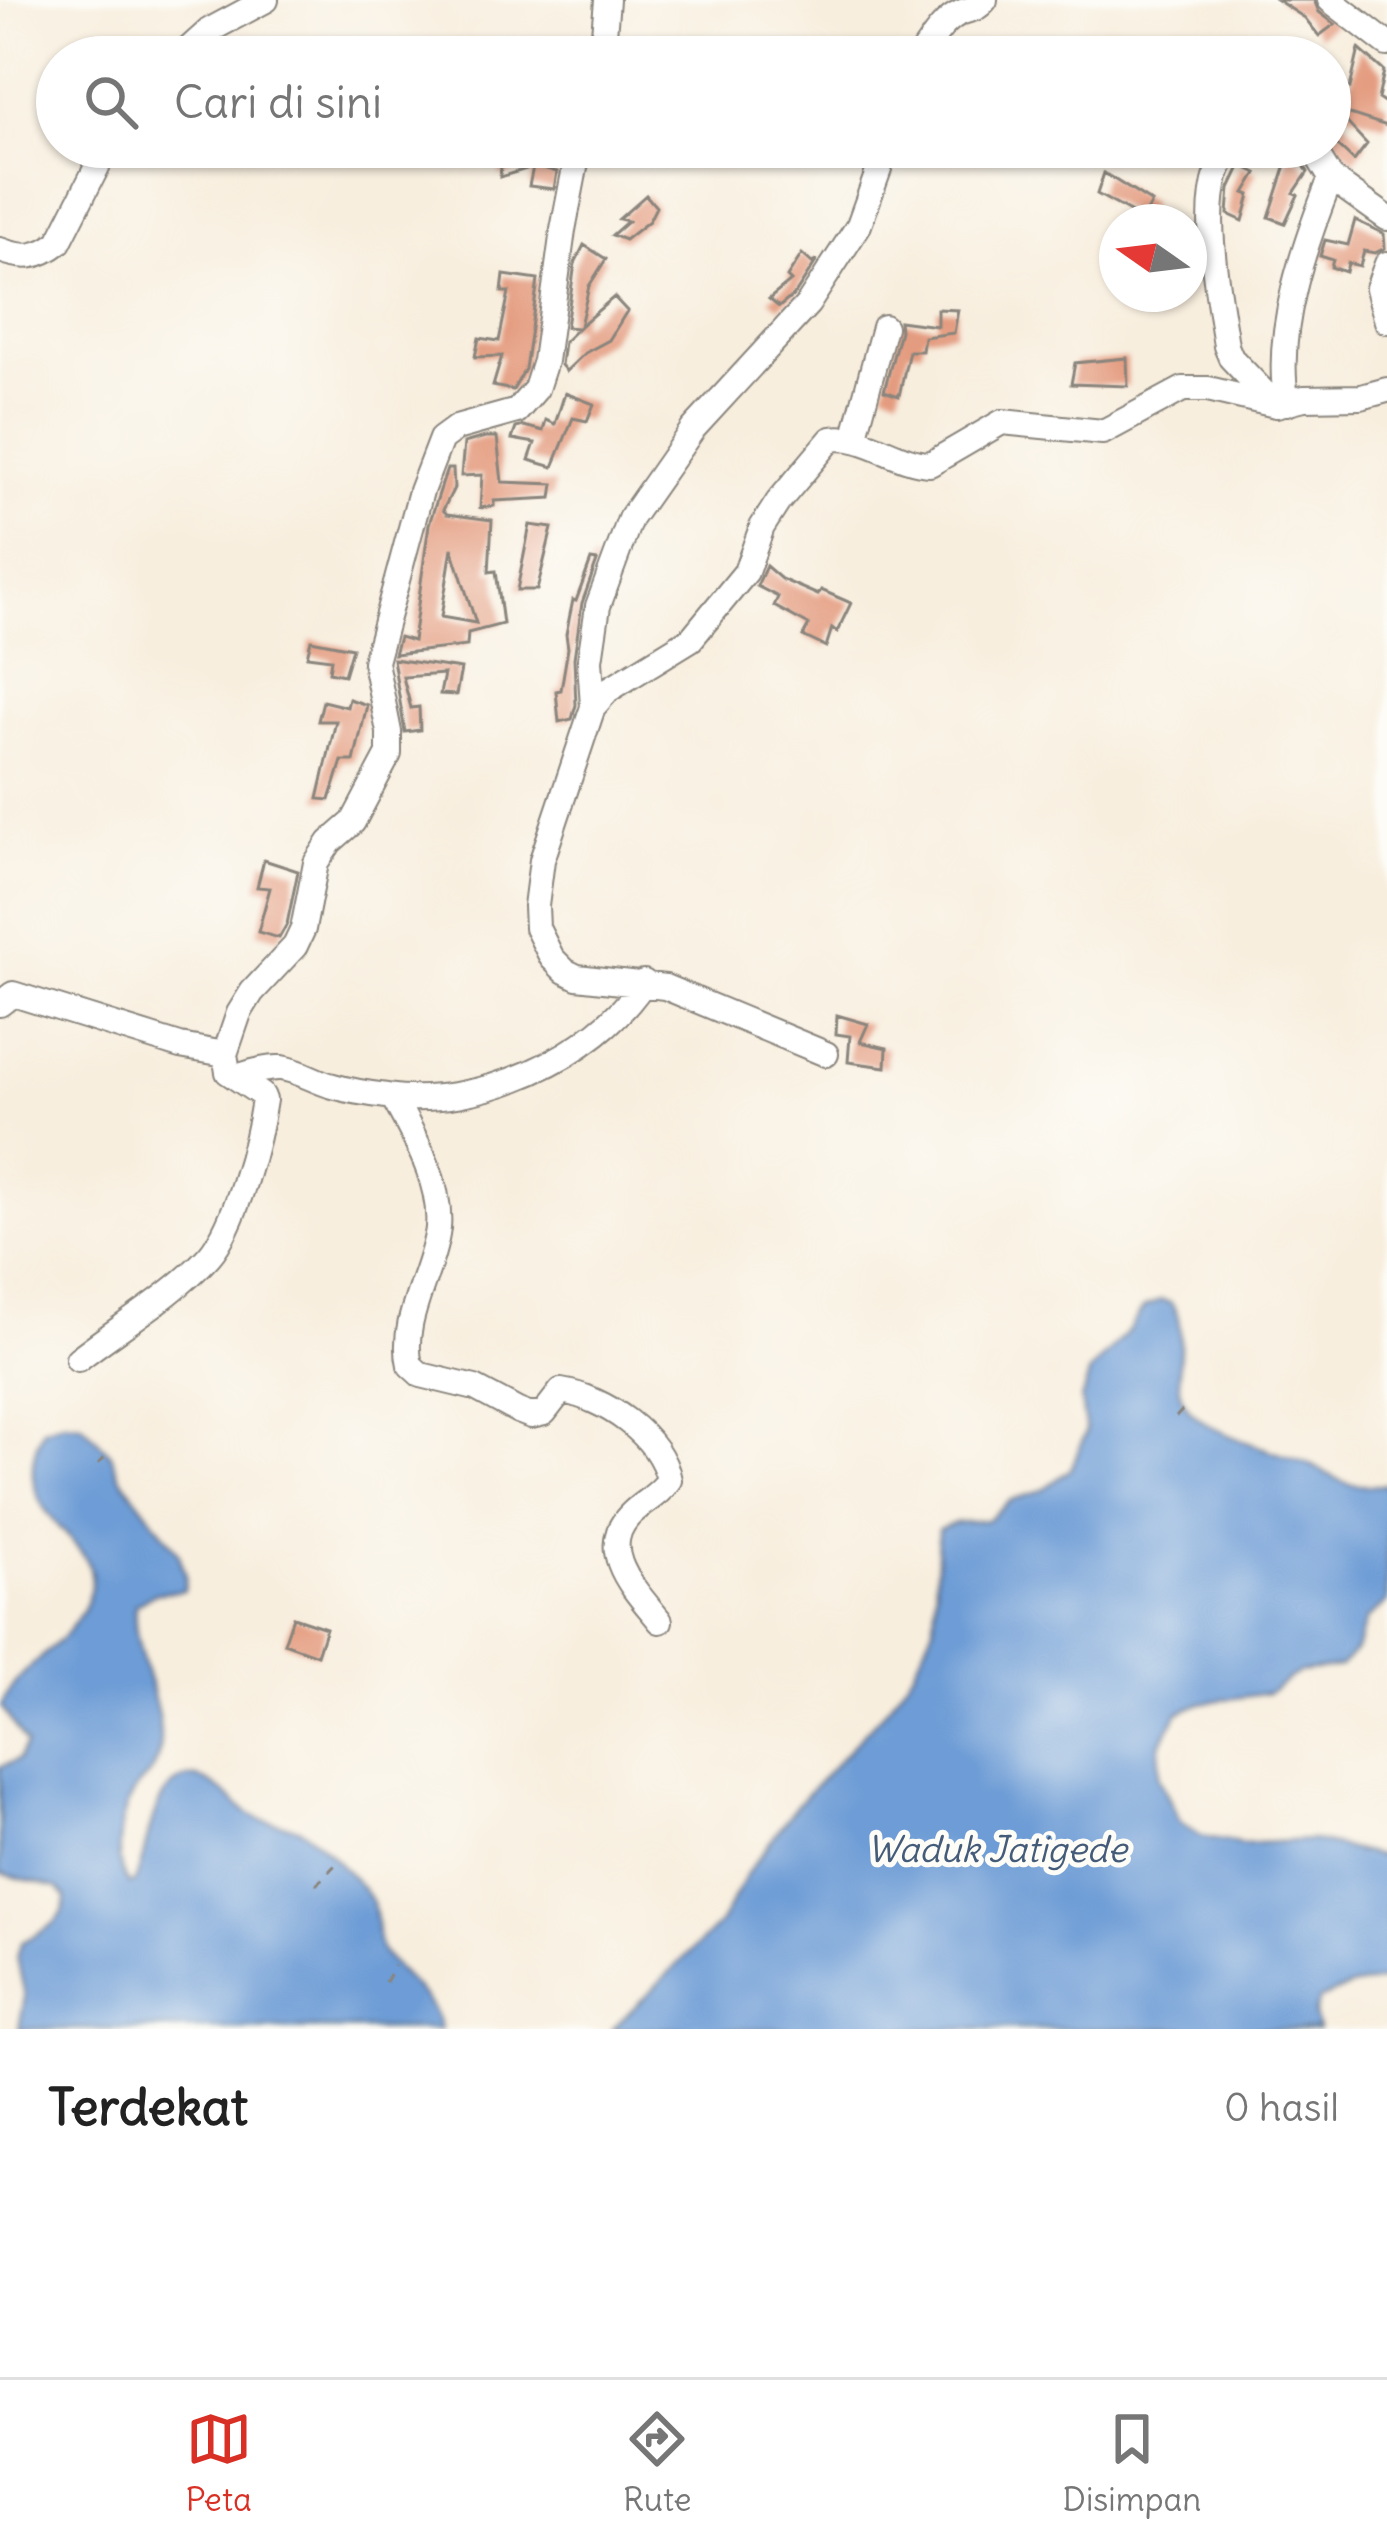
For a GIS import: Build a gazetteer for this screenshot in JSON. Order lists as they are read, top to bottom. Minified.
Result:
{"water":["Waduk Jatigede"],"north":"left","page":{"search":"Cari di sini","heading":["Terdekat","0 hasil"],"nav":["Peta","Rute","Disimpan"]}}
